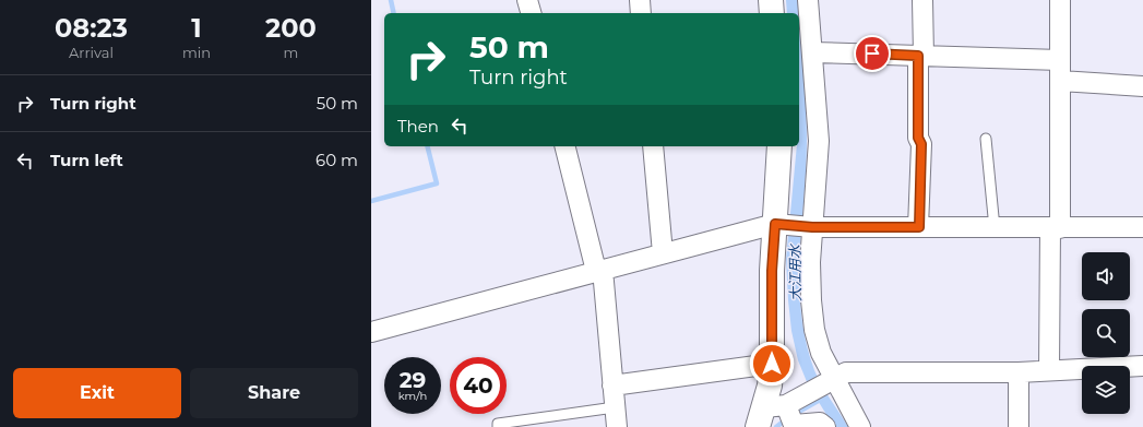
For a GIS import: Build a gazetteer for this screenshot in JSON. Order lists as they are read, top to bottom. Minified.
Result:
{"water":["大江用水"],"page":{"eta":["08:23","Arrival","1","min","200","m"],"turn":["50 m","Turn right"],"list":[{"name":"Turn right","value":"50 m"},{"name":"Turn left","value":"60 m"}],"then":"Then","speed":"29 km/h","limit":"40","buttons":["Exit","Share"]}}
